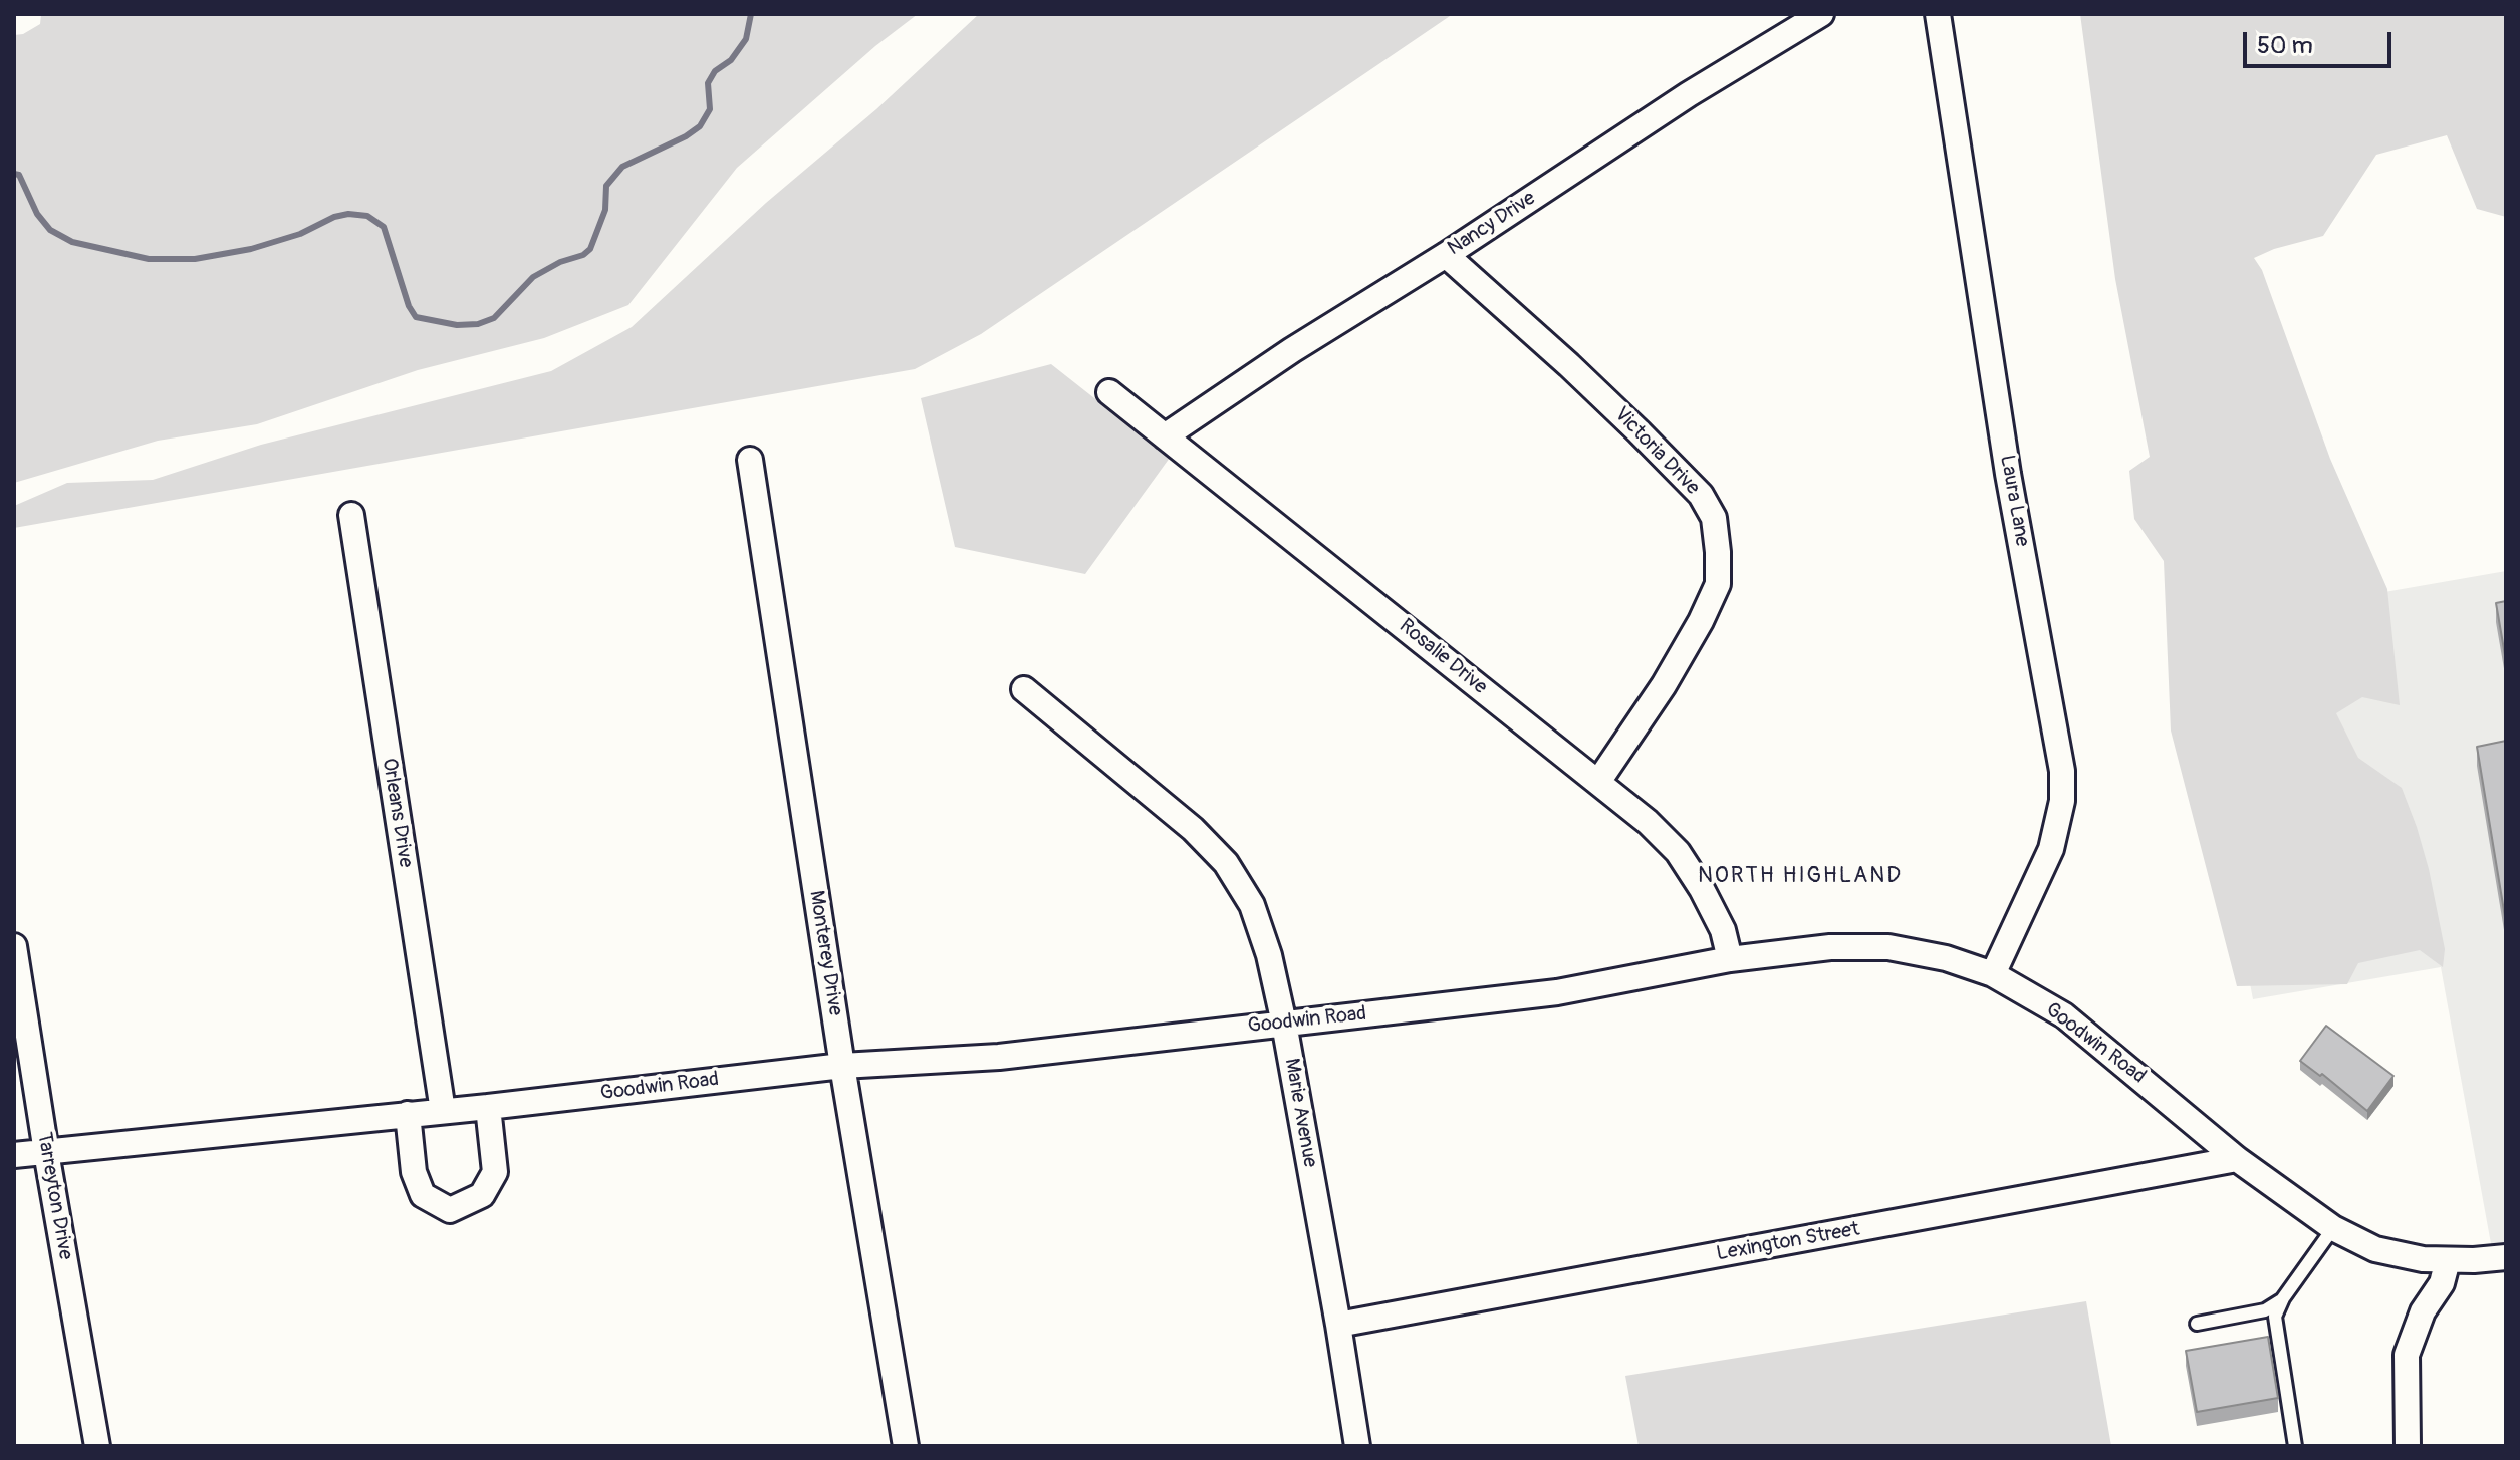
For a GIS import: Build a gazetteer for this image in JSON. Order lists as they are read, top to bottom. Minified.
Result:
{"streets":{"street":["Nancy Drive","Victoria Drive","Laura Lane","Rosalie Drive","Orleans Drive","Monterey Drive","Goodwin Road","Marie Avenue","Tarreyton Drive","Lexington Street"]},"crossings":[["Nancy Drive","Victoria Drive"],["Nancy Drive","Rosalie Drive"],["Victoria Drive","Rosalie Drive"],["Laura Lane","Goodwin Road"],["Rosalie Drive","Goodwin Road"],["Orleans Drive","Goodwin Road"],["Monterey Drive","Goodwin Road"],["Goodwin Road","Marie Avenue"],["Goodwin Road","Tarreyton Drive"],["Goodwin Road","Lexington Street"],["Marie Avenue","Lexington Street"]],"districts":["NORTH HIGHLAND"],"scale_bar":"50 m"}
